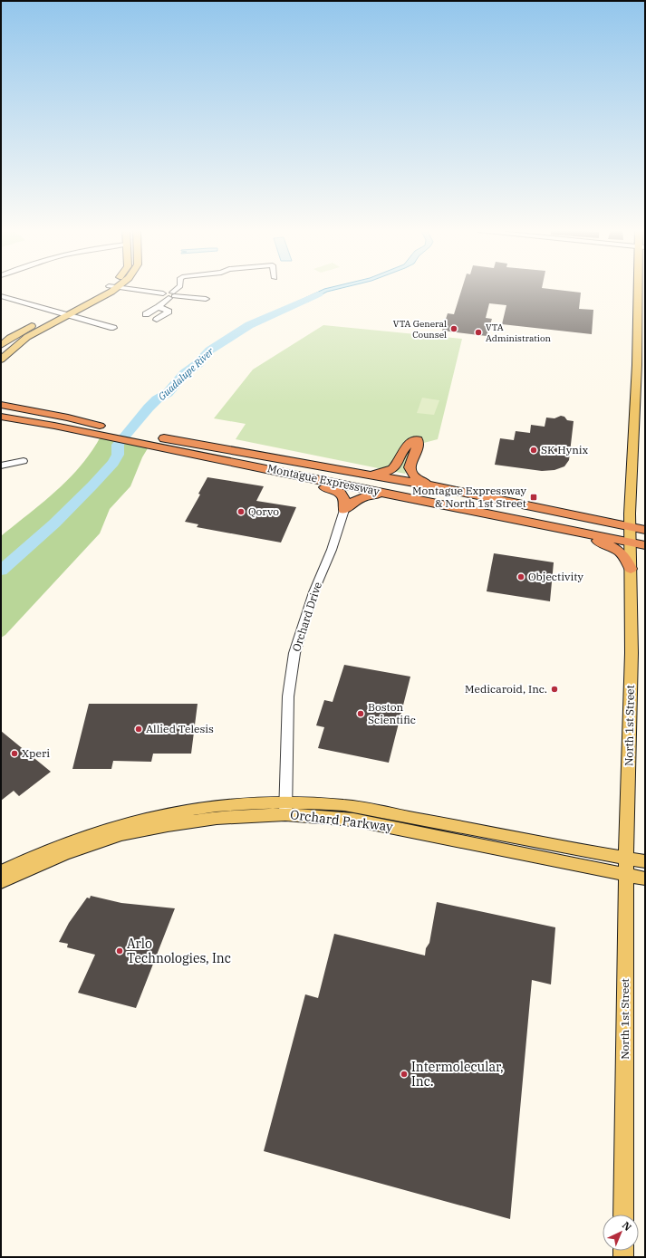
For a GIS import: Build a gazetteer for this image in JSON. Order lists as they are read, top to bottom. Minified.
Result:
{"streets":{"highway":["Montague Expressway"],"main road":["North 1st Street","Orchard Parkway"],"street":["Orchard Drive"]},"crossings":[["Montague Expressway","North 1st Street"],["Orchard Drive","Orchard Parkway"],["North 1st Street","Orchard Parkway"]],"water":["Guadalupe River"],"places":{"other":["VTA General Counsel","VTA Administration","SK Hynix","Qorvo","Objectivity","Medicaroid, Inc.","Boston Scientific","Allied Telesis","Xperi","Arlo Technologies, Inc","Intermolecular, Inc."],"transit":["Montague Expressway & North 1st Street"]},"north":"top right"}
